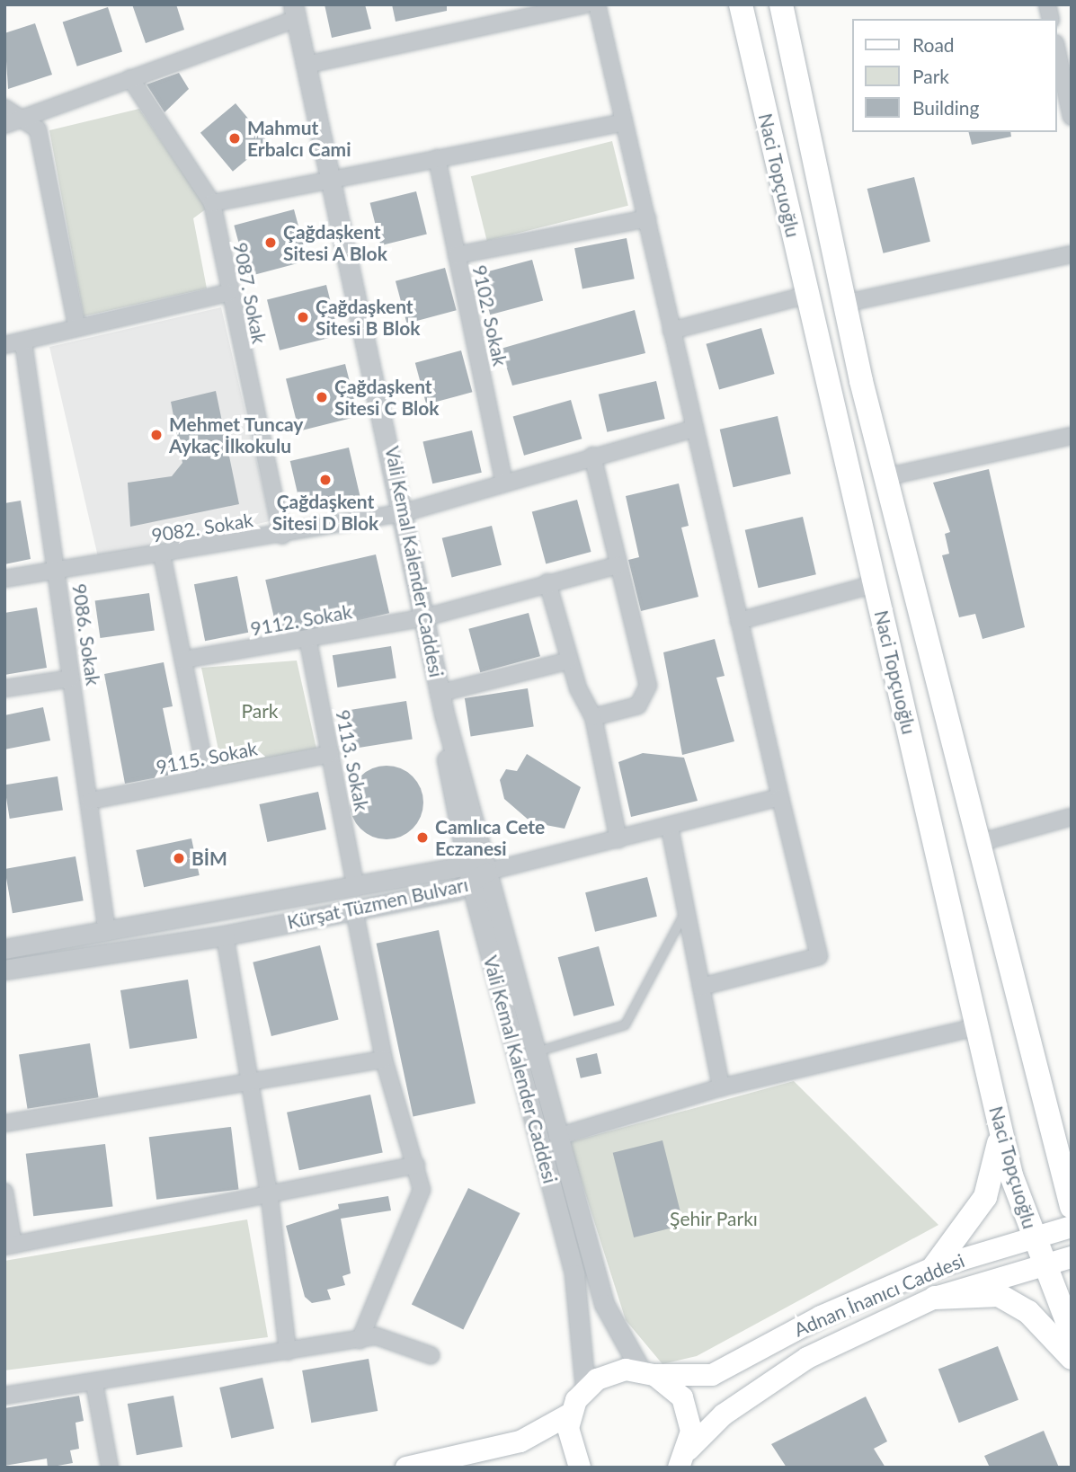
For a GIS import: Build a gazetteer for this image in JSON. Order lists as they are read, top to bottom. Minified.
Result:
{"streets":{"main road":["Naci Topçuoğlu","Adnan İnanıcı Caddesi"],"street":["9087. Sokak","9102. Sokak","9082. Sokak","Vali Kemal Kalender Caddesi","9112. Sokak","9086. Sokak","9115. Sokak","9113. Sokak","Kürşat Tüzmen Bulvarı"]},"crossings":[["Naci Topçuoğlu","Adnan İnanıcı Caddesi"],["9087. Sokak","9082. Sokak"],["9102. Sokak","9082. Sokak"],["9082. Sokak","Vali Kemal Kalender Caddesi"],["9082. Sokak","9086. Sokak"],["Vali Kemal Kalender Caddesi","9112. Sokak"],["Vali Kemal Kalender Caddesi","Kürşat Tüzmen Bulvarı"],["Vali Kemal Kalender Caddesi","Adnan İnanıcı Caddesi"],["9112. Sokak","9113. Sokak"],["9086. Sokak","9115. Sokak"],["9086. Sokak","Kürşat Tüzmen Bulvarı"],["9115. Sokak","9113. Sokak"],["9113. Sokak","Kürşat Tüzmen Bulvarı"]],"parks":["Park","Şehir Parkı"],"places":["Mahmut Erbalcı Cami","Çağdaşkent Sitesi A Blok","Çağdaşkent Sitesi B Blok","Çağdaşkent Sitesi C Blok","Mehmet Tuncay Aykaç İlkokulu","Çağdaşkent Sitesi D Blok","Camlıca Cete Eczanesi","BİM"],"legend":["Road","Park","Building"]}
